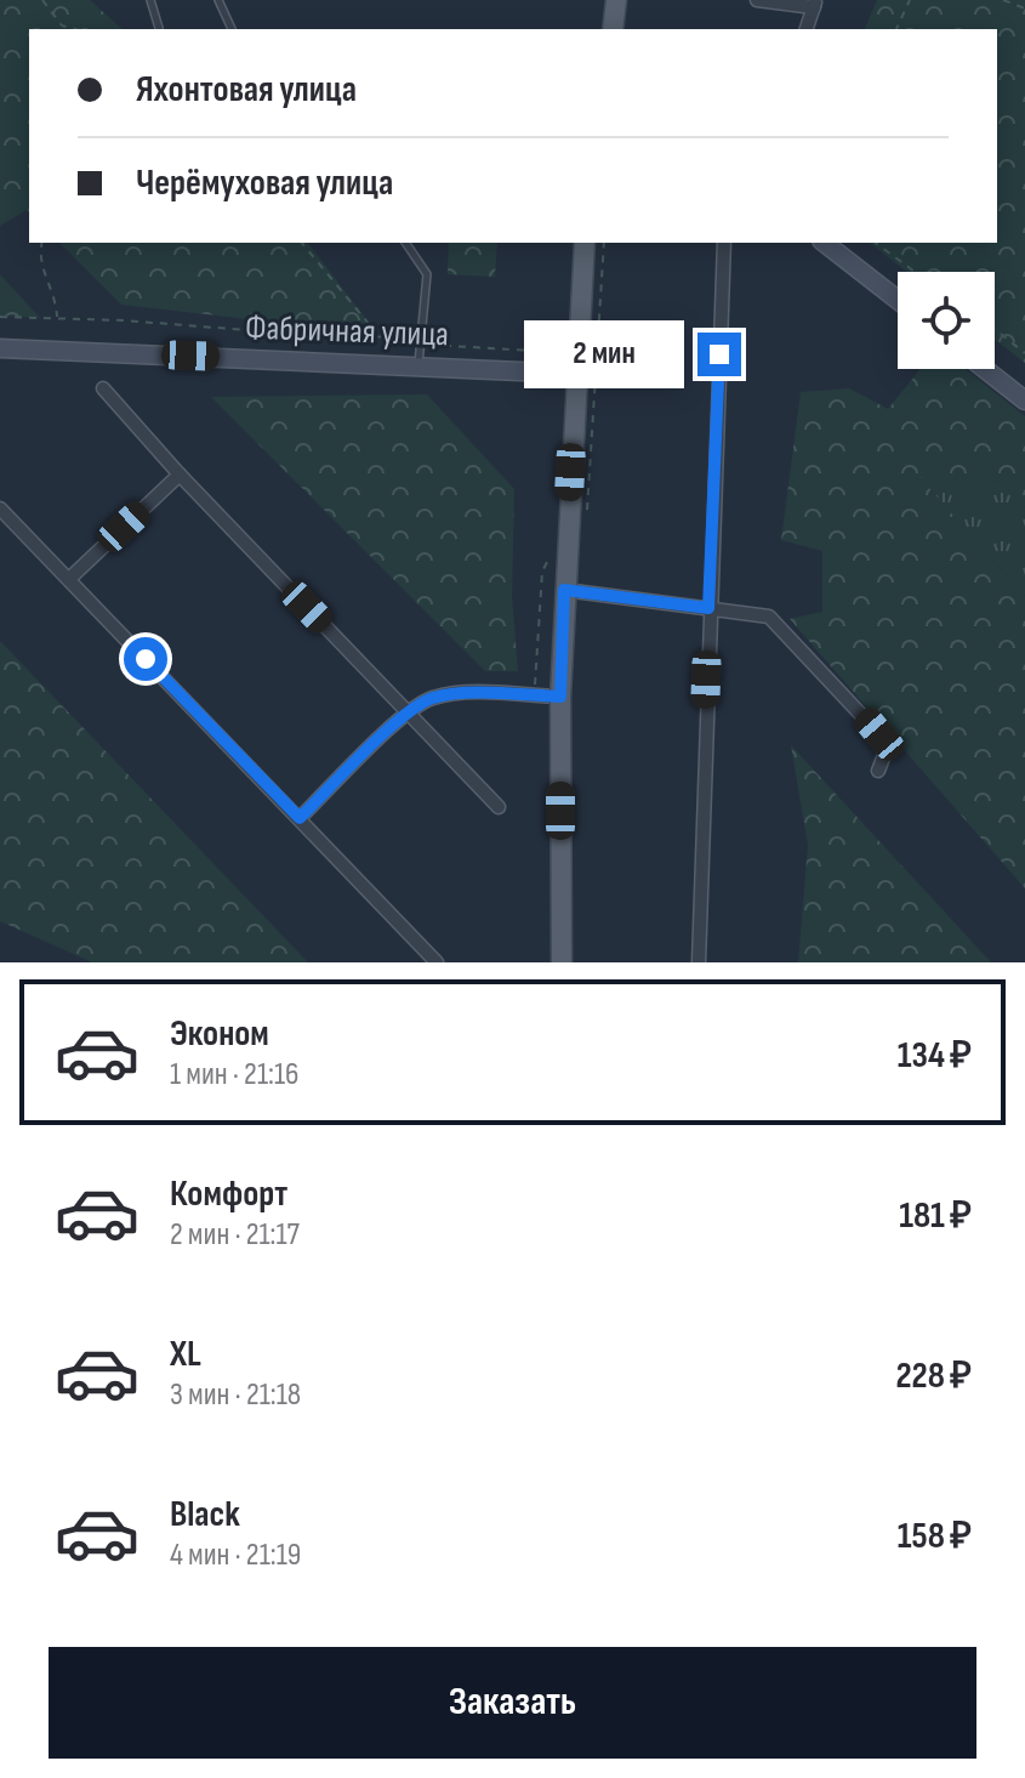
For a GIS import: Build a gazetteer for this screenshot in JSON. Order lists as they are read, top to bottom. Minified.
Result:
{"streets":{"street":["Фабричная улица"]},"page":{"banner":["Яхонтовая улица","Черёмуховая улица"],"bubble":"2 мин","list":[{"name":"Эконом","note":"1 мин · 21:16","value":"134 ₽"},{"name":"Комфорт","note":"2 мин · 21:17","value":"181 ₽"},{"name":"XL","note":"3 мин · 21:18","value":"228 ₽"},{"name":"Black","note":"4 мин · 21:19","value":"158 ₽"}],"buttons":"Заказать"}}
